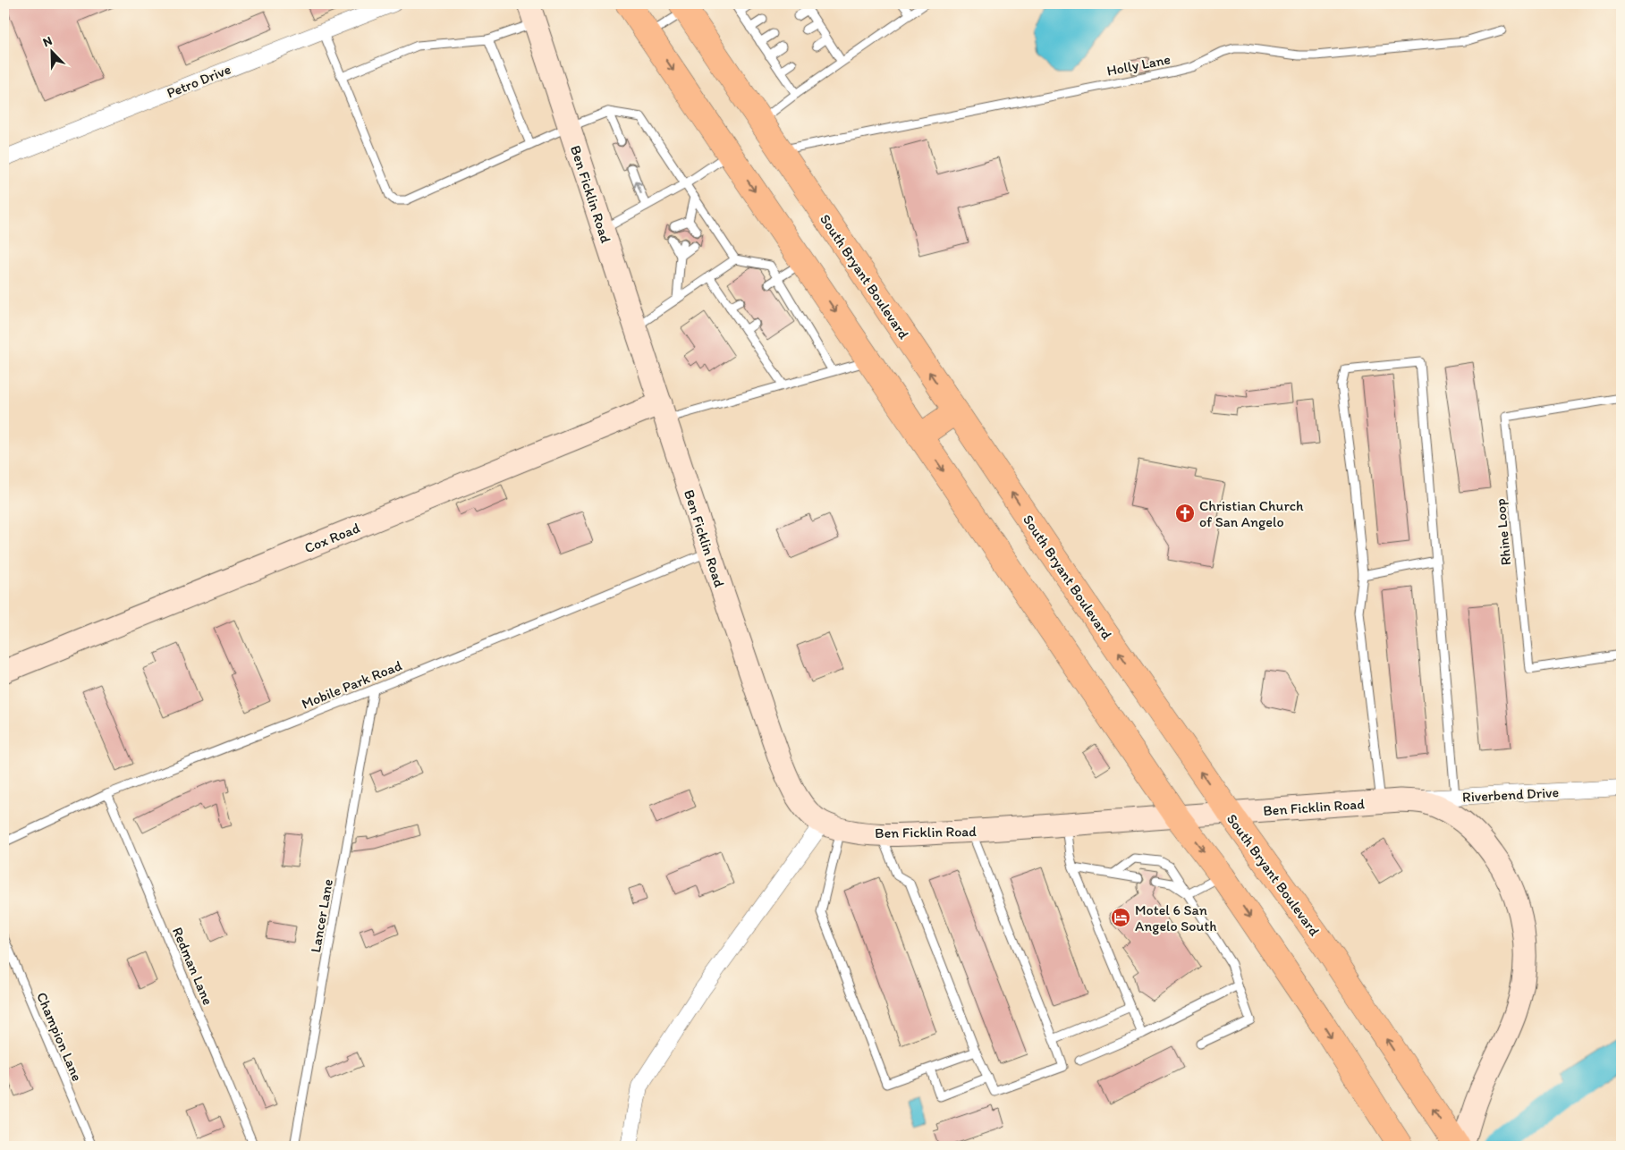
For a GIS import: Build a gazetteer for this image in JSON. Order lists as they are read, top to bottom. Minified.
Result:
{"streets":{"main road":["South Bryant Boulevard"],"street":["Petro Drive","Ben Ficklin Road","Cox Road","Riverbend Drive"],"lane":["Holly Lane","Rhine Loop","Mobile Park Road","Lancer Lane","Redman Lane","Champion Lane"]},"crossings":[["Holly Lane","South Bryant Boulevard"],["Ben Ficklin Road","South Bryant Boulevard"],["Ben Ficklin Road","Cox Road"],["Ben Ficklin Road","Mobile Park Road"],["Ben Ficklin Road","Riverbend Drive"],["Mobile Park Road","Lancer Lane"],["Mobile Park Road","Redman Lane"]],"places":{"church":["Christian Church of San Angelo"],"hotel":["Motel 6 San Angelo South"]},"north":"top left"}
